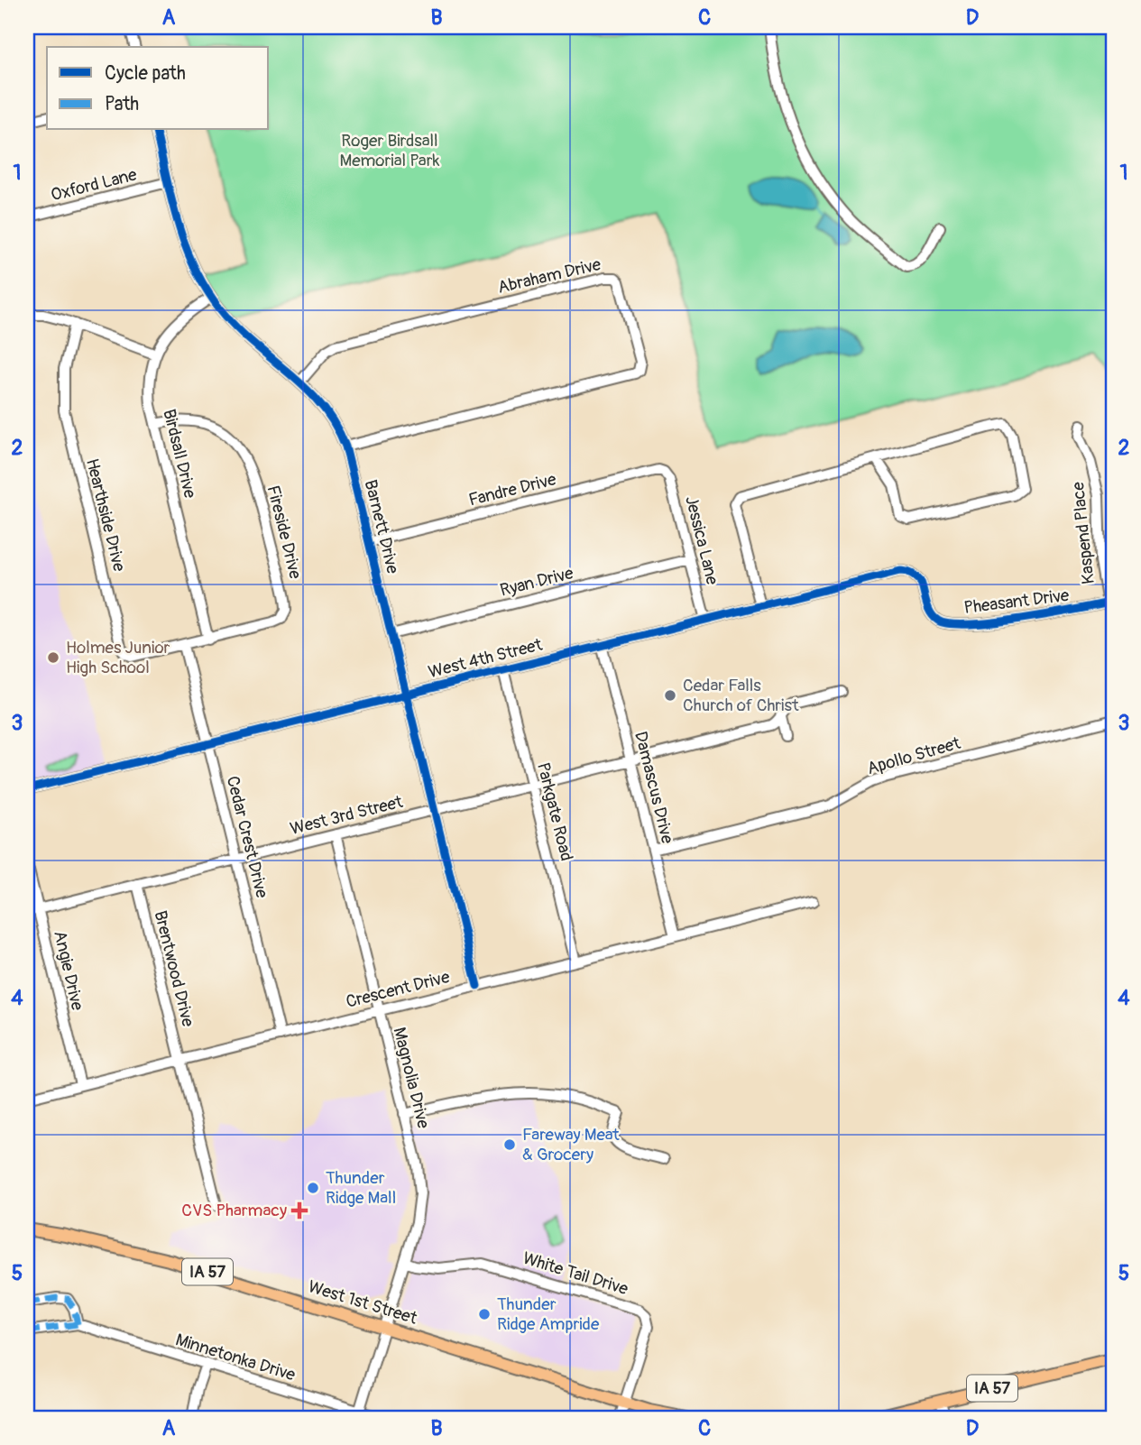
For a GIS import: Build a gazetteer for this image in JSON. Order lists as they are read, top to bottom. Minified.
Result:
{"streets":{"main road":["IA 57","West 1st Street"],"street":["Oxford Lane","Abraham Drive","Birdsall Drive","Fandre Drive","Hearthside Drive","Barnett Drive","Fireside Drive","Kaspend Place","Jessica Lane","Ryan Drive","Pheasant Drive","West 4th Street","Apollo Street","Damascus Drive","Parkgate Road","West 3rd Street","Cedar Crest Drive","Brentwood Drive","Angie Drive","Crescent Drive","Magnolia Drive","White Tail Drive","Minnetonka Drive"]},"crossings":[["Oxford Lane","Barnett Drive"],["Abraham Drive","Barnett Drive"],["Birdsall Drive","Barnett Drive"],["Birdsall Drive","Fireside Drive"],["Fandre Drive","Barnett Drive"],["Fandre Drive","Jessica Lane"],["Hearthside Drive","Fireside Drive"],["Hearthside Drive","Cedar Crest Drive"],["Barnett Drive","Ryan Drive"],["Barnett Drive","West 4th Street"],["Barnett Drive","West 3rd Street"],["Barnett Drive","Crescent Drive"],["Fireside Drive","Cedar Crest Drive"],["Kaspend Place","Pheasant Drive"],["Jessica Lane","Ryan Drive"],["Jessica Lane","West 4th Street"],["Pheasant Drive","West 4th Street"],["West 4th Street","Damascus Drive"],["West 4th Street","Parkgate Road"],["West 4th Street","Cedar Crest Drive"],["Apollo Street","Damascus Drive"],["Damascus Drive","West 3rd Street"],["Damascus Drive","Crescent Drive"],["Parkgate Road","West 3rd Street"],["Parkgate Road","Crescent Drive"],["West 3rd Street","Cedar Crest Drive"],["West 3rd Street","Brentwood Drive"],["West 3rd Street","Angie Drive"],["West 3rd Street","Magnolia Drive"],["Cedar Crest Drive","Crescent Drive"],["Brentwood Drive","Crescent Drive"],["Angie Drive","Crescent Drive"],["Crescent Drive","Magnolia Drive"],["Magnolia Drive","White Tail Drive"],["Magnolia Drive","West 1st Street"],["Magnolia Drive","Minnetonka Drive"],["White Tail Drive","West 1st Street"]],"parks":["Roger Birdsall Memorial Park"],"places":{"other":["Holmes Junior High School","Cedar Falls Church of Christ","Fareway Meat & Grocery","Thunder Ridge Mall","Thunder Ridge Ampride"],"health":["CVS Pharmacy"]},"legend":["Cycle path","Path"],"grid":{"columns":["A","B","C","D"],"rows":["1","2","3","4","5"]}}
